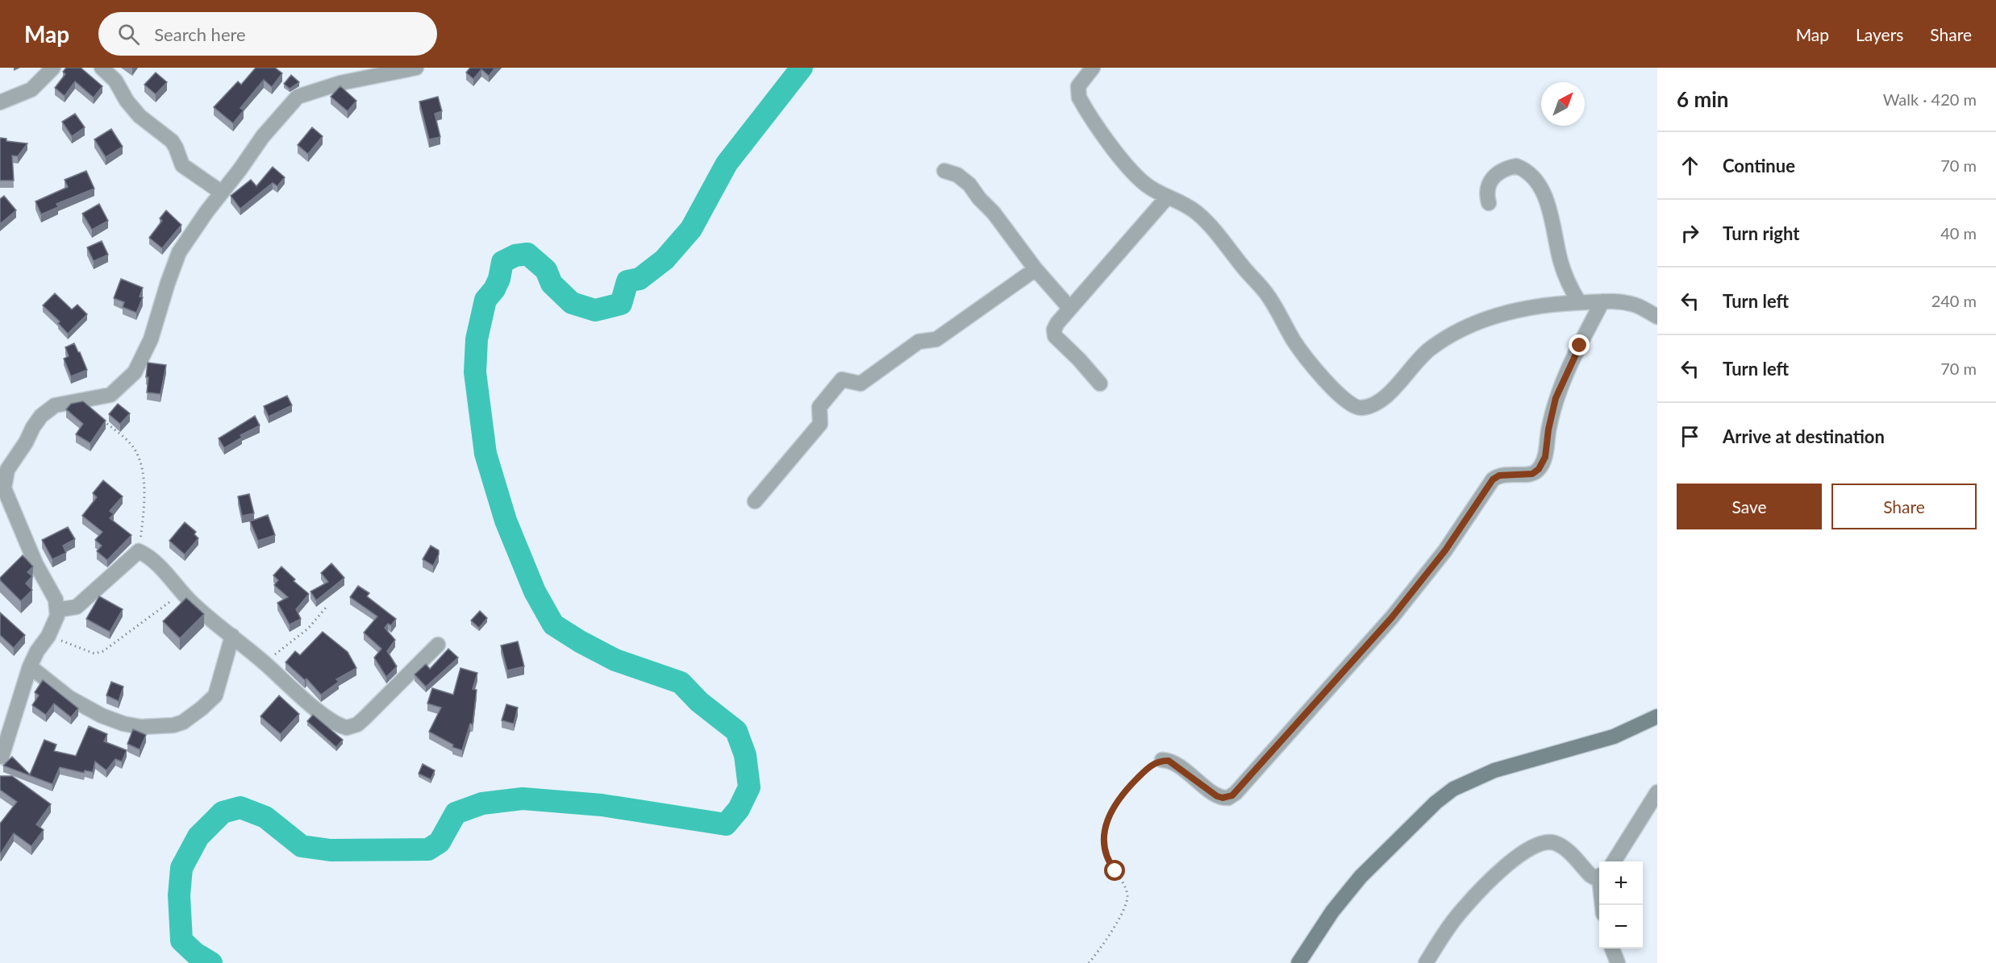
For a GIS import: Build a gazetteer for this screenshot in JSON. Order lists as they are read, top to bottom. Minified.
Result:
{"north":"top right","page":{"header":"Map","search":"Search here","nav":["Map","Layers","Share"],"heading":["6 min","Walk · 420 m"],"list":[["Continue","70 m"],["Turn right","40 m"],["Turn left","240 m"],["Turn left","70 m"],"Arrive at destination"],"buttons":["Save","Share"],"map_buttons":["+","−"]}}
